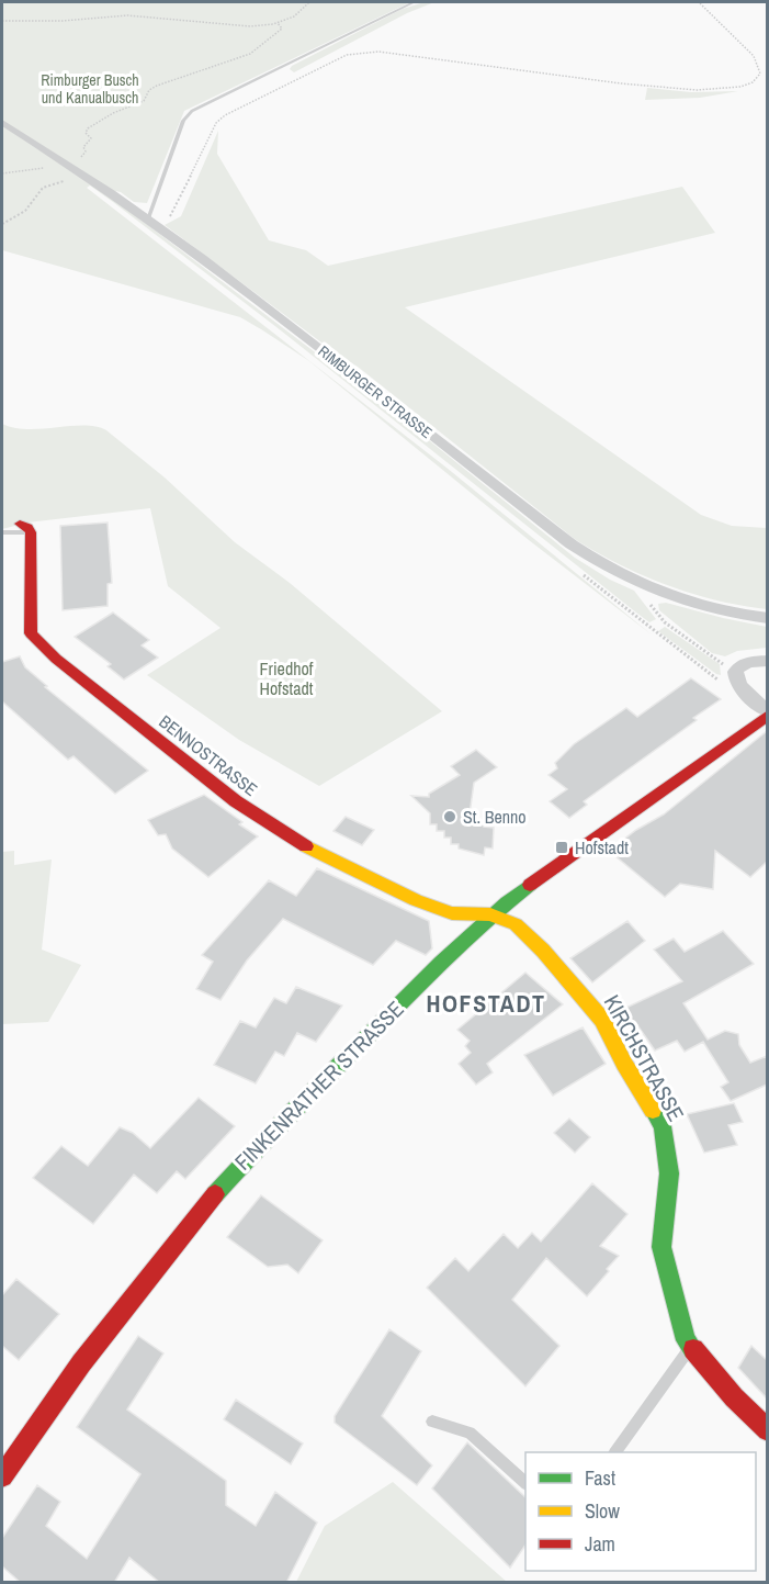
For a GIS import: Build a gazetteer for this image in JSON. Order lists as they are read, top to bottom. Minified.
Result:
{"streets":{"street":["RIMBURGER STRASSE","BENNOSTRASSE","KIRCHSTRASSE","FINKENRATHER STRASSE"]},"crossings":[["BENNOSTRASSE","KIRCHSTRASSE"],["BENNOSTRASSE","FINKENRATHER STRASSE"],["KIRCHSTRASSE","FINKENRATHER STRASSE"]],"districts":["HOFSTADT"],"parks":["Rimburger Busch und Kanualbusch","Friedhof Hofstadt"],"places":{"other":["St. Benno"],"transit":["Hofstadt"]},"legend":["Fast","Slow","Jam"]}
